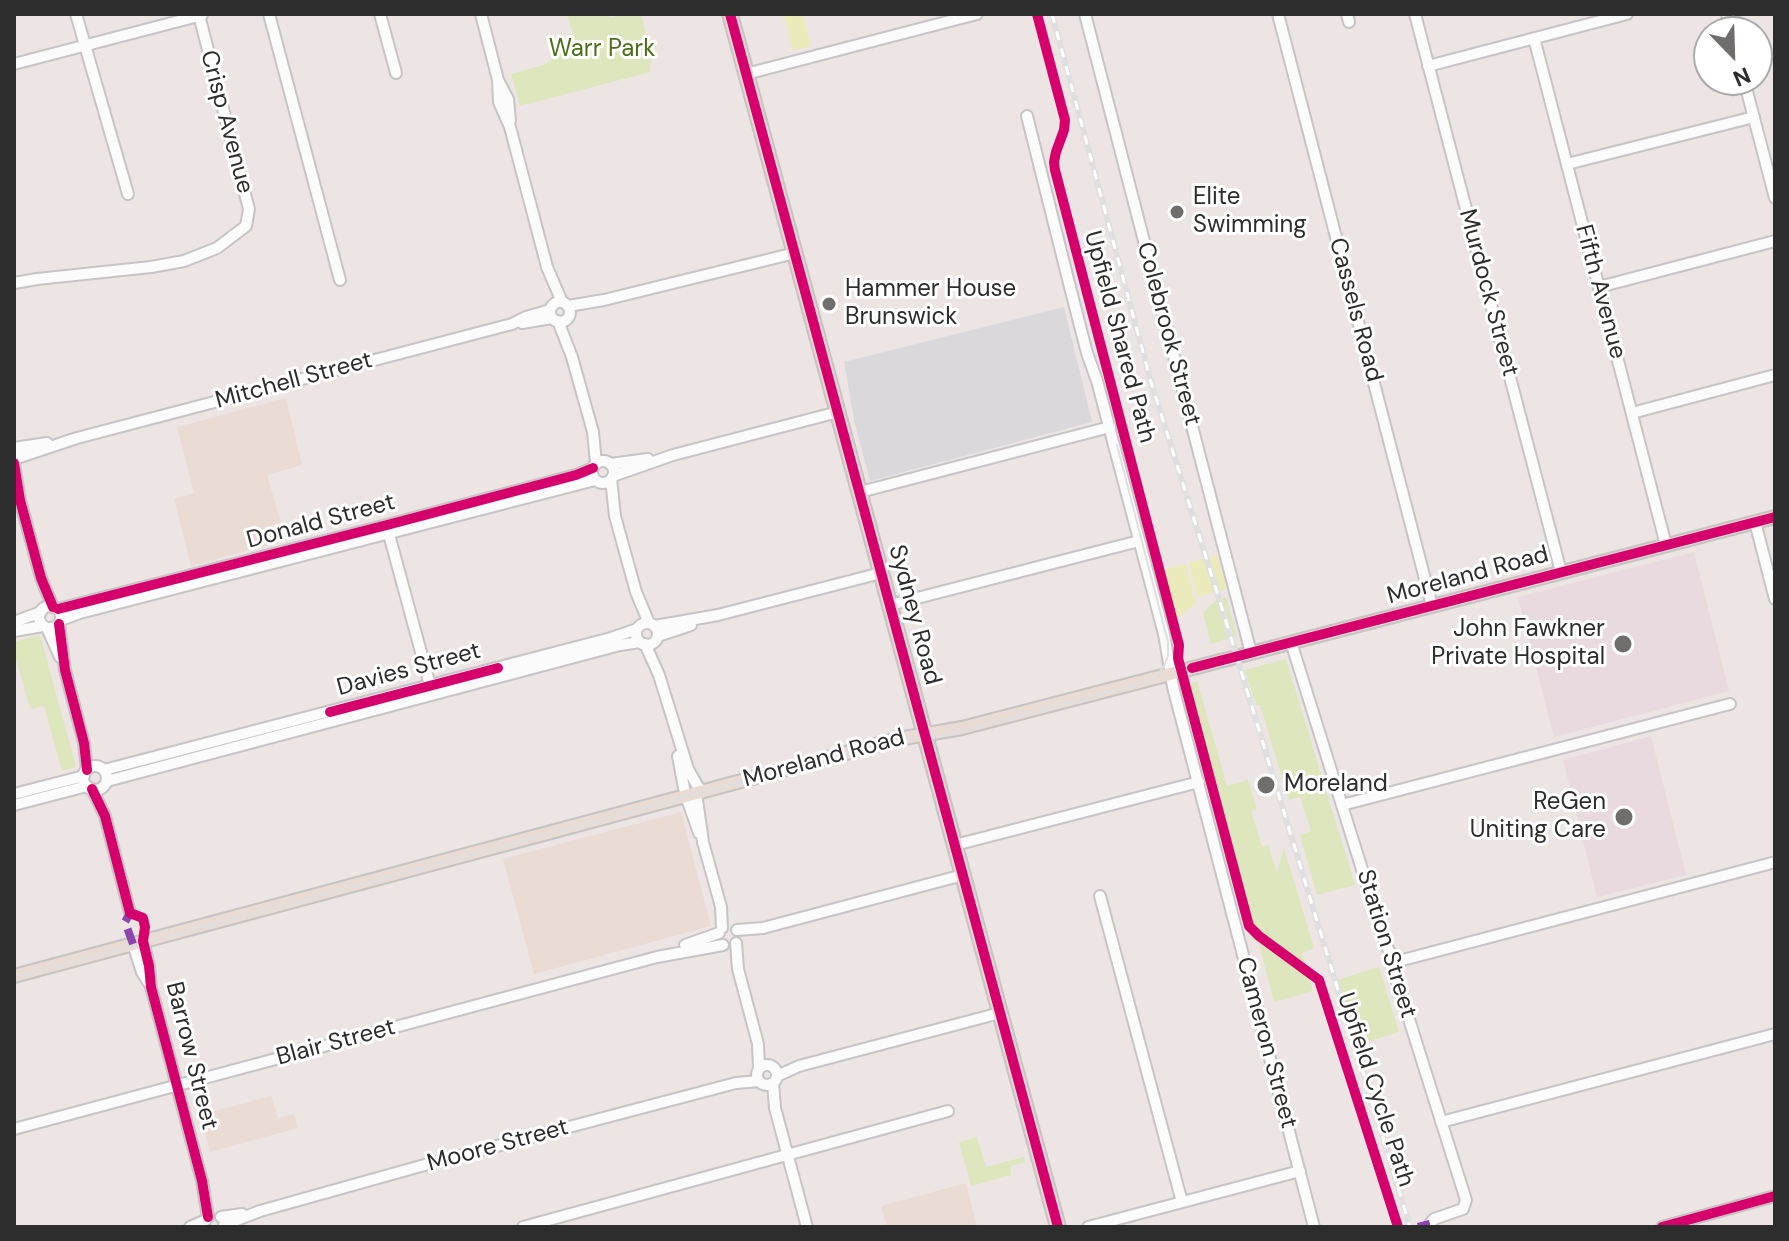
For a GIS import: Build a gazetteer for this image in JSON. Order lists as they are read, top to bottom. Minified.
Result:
{"streets":{"highway":["Sydney Road"],"main road":["Moreland Road"],"street":["Crisp Avenue","Fifth Avenue","Murdock Street","Cassels Road","Colebrook Street","Mitchell Street","Donald Street","Davies Street","Station Street","Blair Street","Cameron Street","Barrow Street","Moore Street"],"cycle path":["Upfield Shared Path"]},"crossings":[["Fifth Avenue","Moreland Road"],["Murdock Street","Moreland Road"],["Cassels Road","Moreland Road"],["Colebrook Street","Moreland Road"],["Mitchell Street","Sydney Road"],["Donald Street","Sydney Road"],["Moreland Road","Sydney Road"],["Moreland Road","Station Street"],["Moreland Road","Cameron Street"],["Moreland Road","Barrow Street"],["Sydney Road","Davies Street"],["Sydney Road","Blair Street"],["Sydney Road","Moore Street"],["Blair Street","Barrow Street"],["Barrow Street","Moore Street"]],"parks":["Warr Park"],"places":["Elite Swimming","Hammer House Brunswick","John Fawkner Private Hospital","Moreland","ReGen Uniting Care"],"north":"bottom right"}
